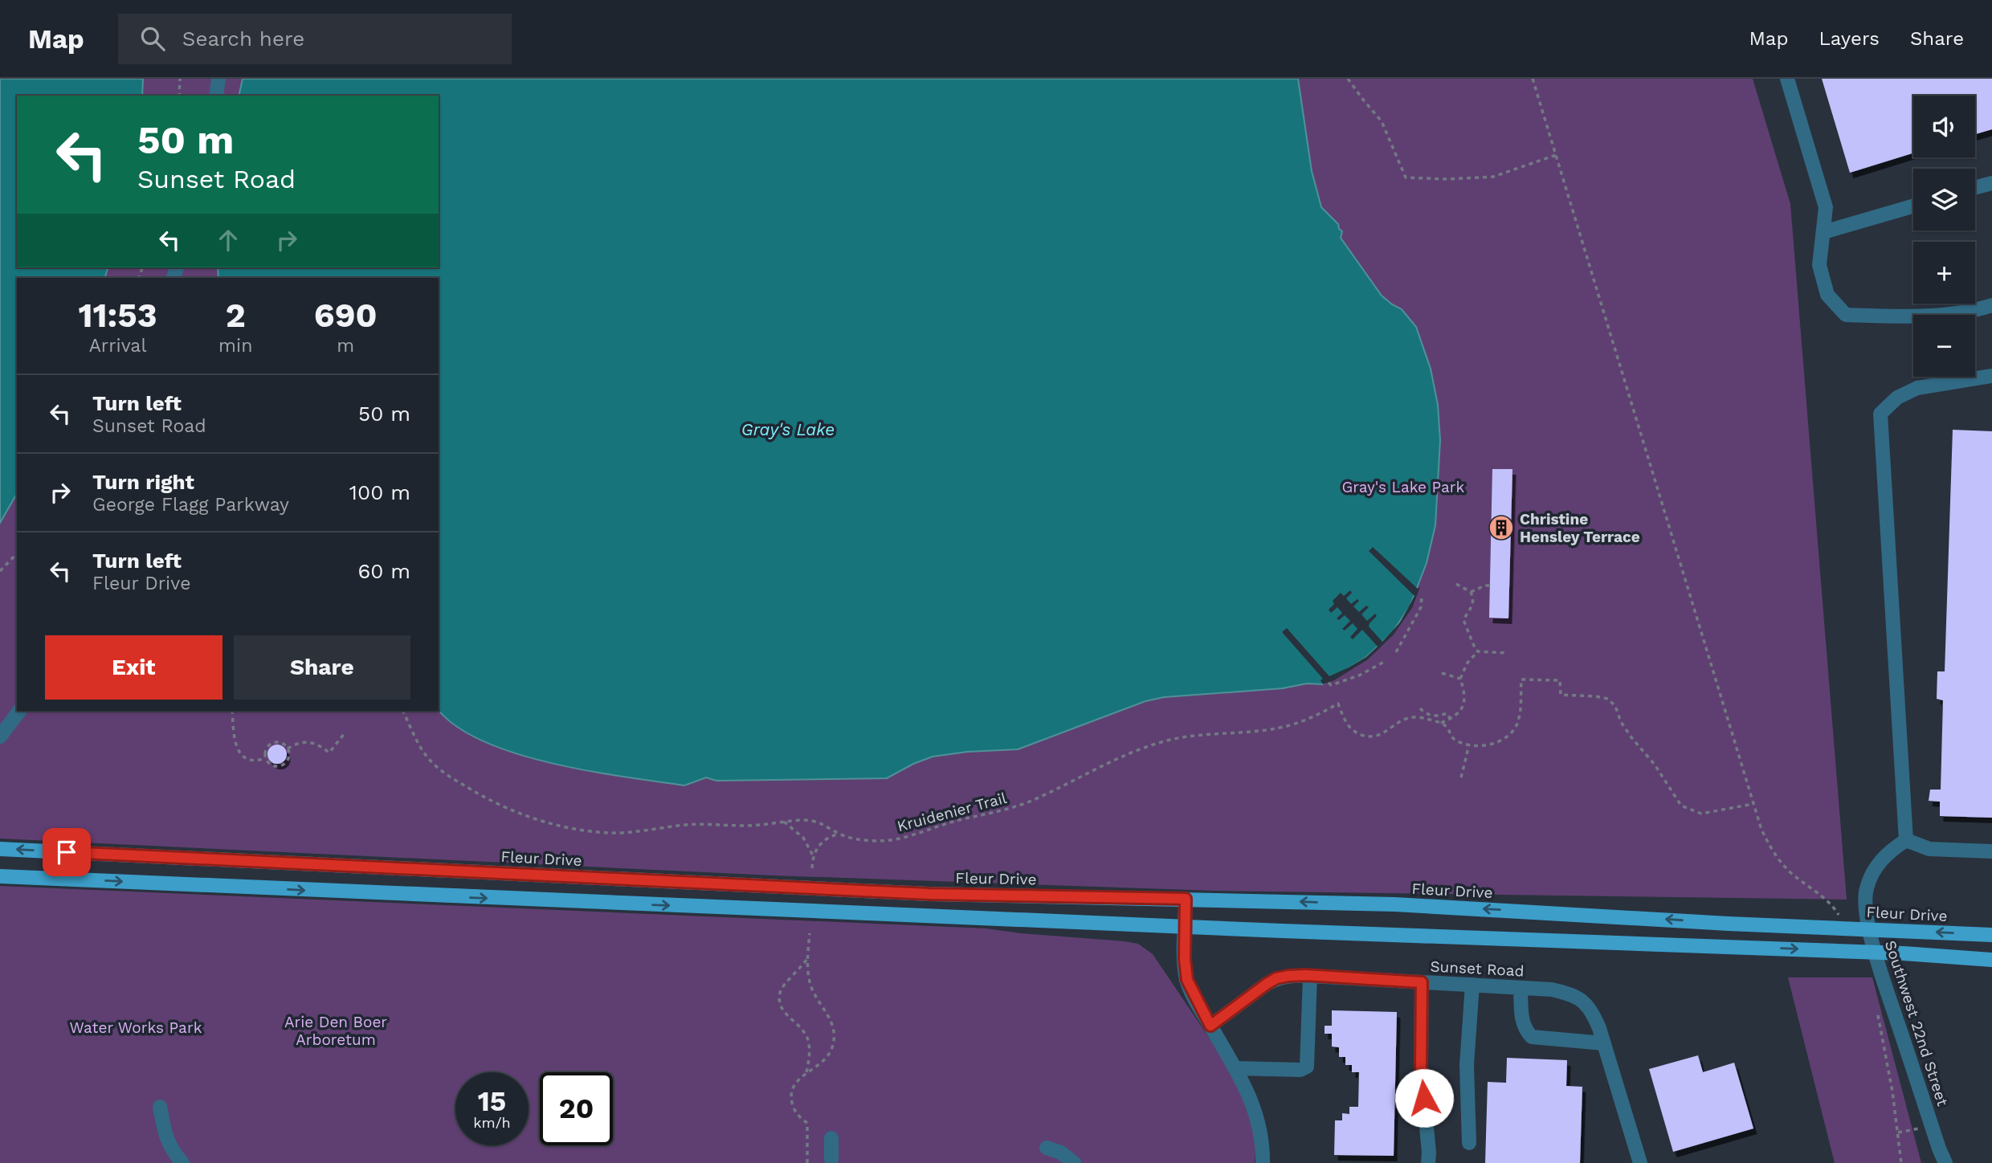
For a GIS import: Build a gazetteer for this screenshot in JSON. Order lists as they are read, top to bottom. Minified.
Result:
{"streets":{"main road":["Fleur Drive"],"street":["Sunset Road","Southwest 22nd Street"],"path":["Kruidenier Trail"]},"water":["Gray's Lake"],"parks":["Gray's Lake Park","Arie Den Boer Arboretum","Water Works Park"],"places":{"building":["Christine Hensley Terrace"]},"page":{"header":"Map","search":"Search here","nav":["Map","Layers","Share"],"map_buttons":["+","−"],"turn":["50 m","Sunset Road"],"eta":["11:53","Arrival","2","min","690","m"],"list":[{"name":"Turn left","note":"Sunset Road","value":"50 m"},{"name":"Turn right","note":"George Flagg Parkway","value":"100 m"},{"name":"Turn left","note":"Fleur Drive","value":"60 m"}],"buttons":["Exit","Share"],"speed":"15 km/h","limit":"20"}}
